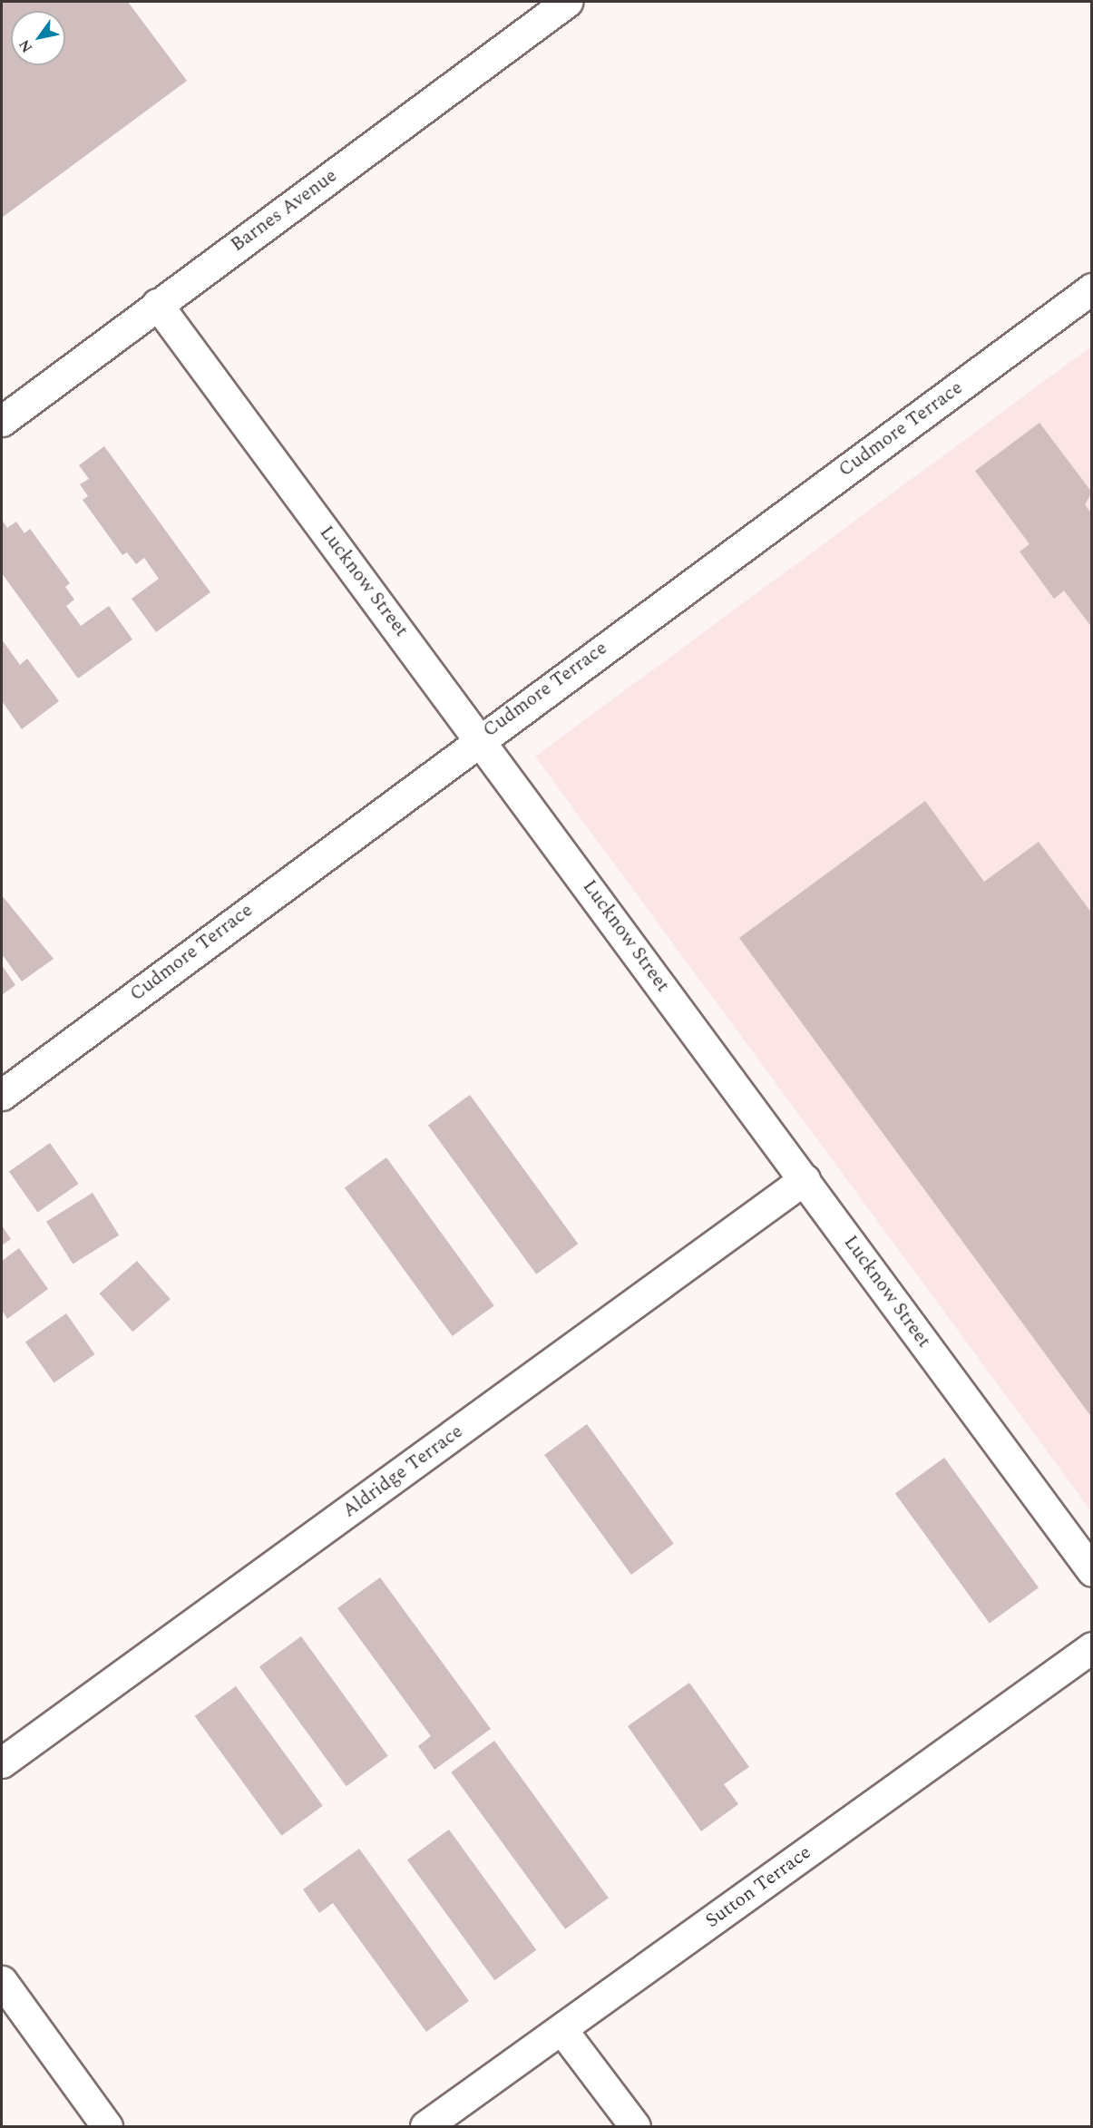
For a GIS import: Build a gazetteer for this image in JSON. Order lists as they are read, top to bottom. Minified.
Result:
{"streets":{"street":["Barnes Avenue","Cudmore Terrace","Lucknow Street","Aldridge Terrace","Sutton Terrace"]},"crossings":[["Barnes Avenue","Lucknow Street"],["Cudmore Terrace","Lucknow Street"],["Lucknow Street","Aldridge Terrace"]],"north":"bottom left"}
